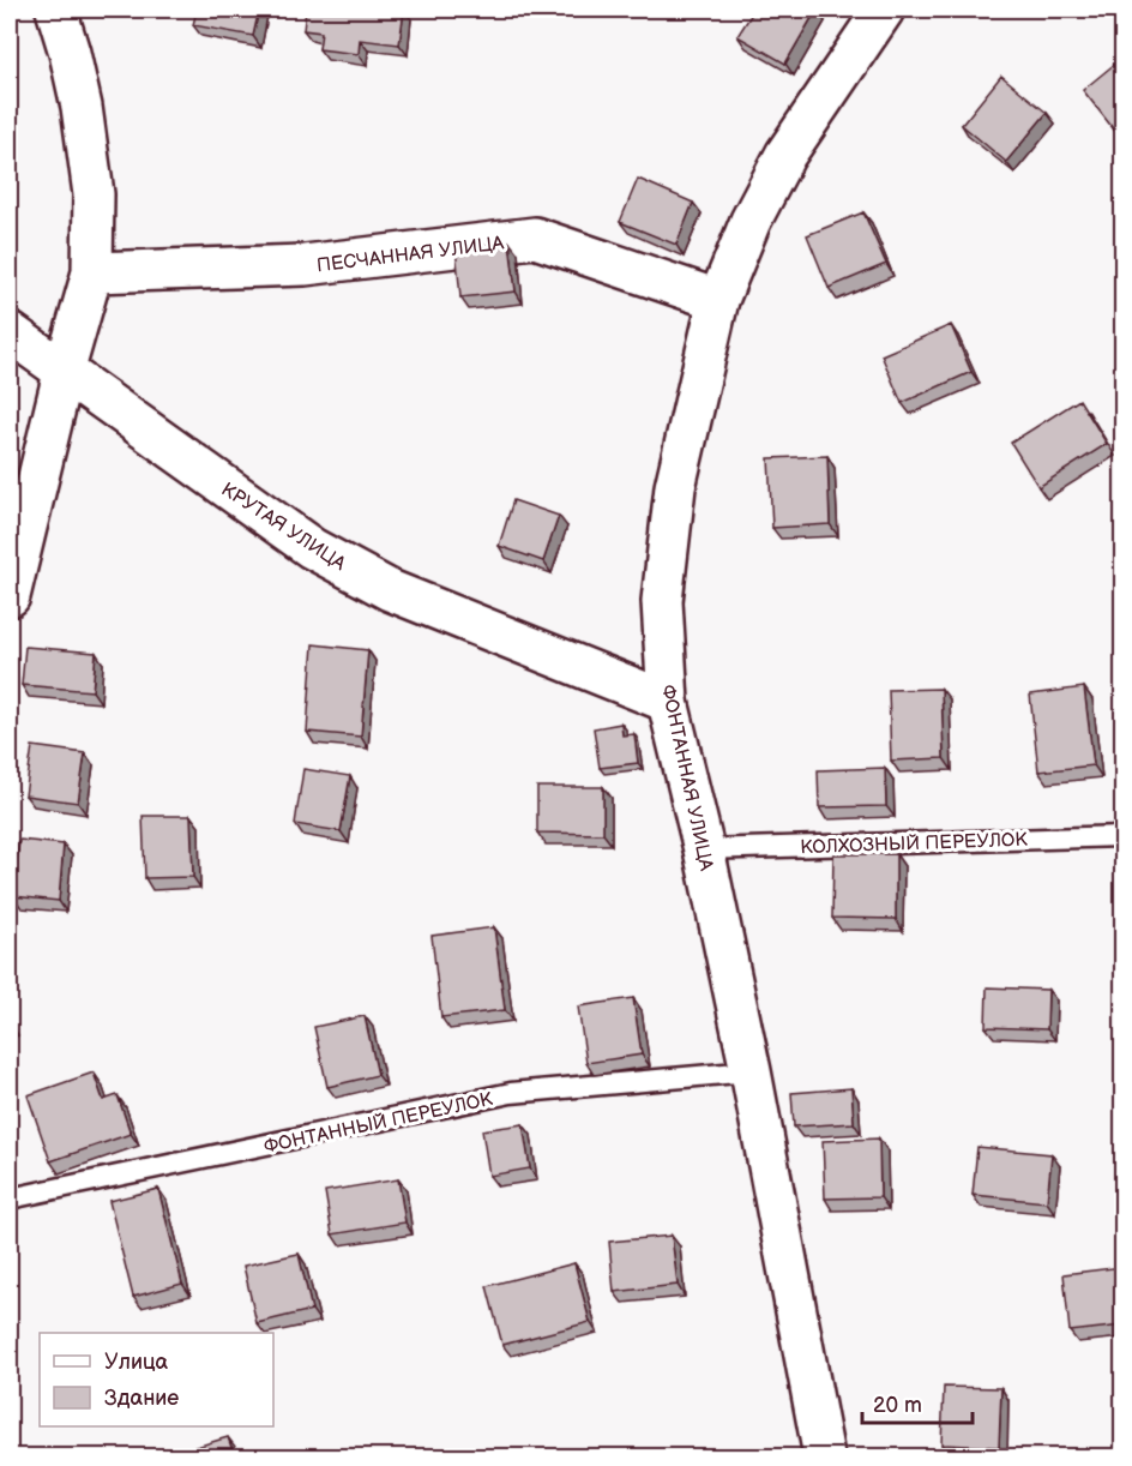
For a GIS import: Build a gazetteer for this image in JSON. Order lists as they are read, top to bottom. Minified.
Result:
{"streets":{"street":["ПЕСЧАННАЯ УЛИЦА","КРУТАЯ УЛИЦА","ФОНТАННАЯ УЛИЦА"],"lane":["КОЛХОЗНЫЙ ПЕРЕУЛОК","ФОНТАННЫЙ ПЕРЕУЛОК"]},"crossings":[["ПЕСЧАННАЯ УЛИЦА","ФОНТАННАЯ УЛИЦА"],["КРУТАЯ УЛИЦА","ФОНТАННАЯ УЛИЦА"],["ФОНТАННАЯ УЛИЦА","КОЛХОЗНЫЙ ПЕРЕУЛОК"],["ФОНТАННАЯ УЛИЦА","ФОНТАННЫЙ ПЕРЕУЛОК"]],"legend":["Улица","Здание"],"scale_bar":"20 m"}
